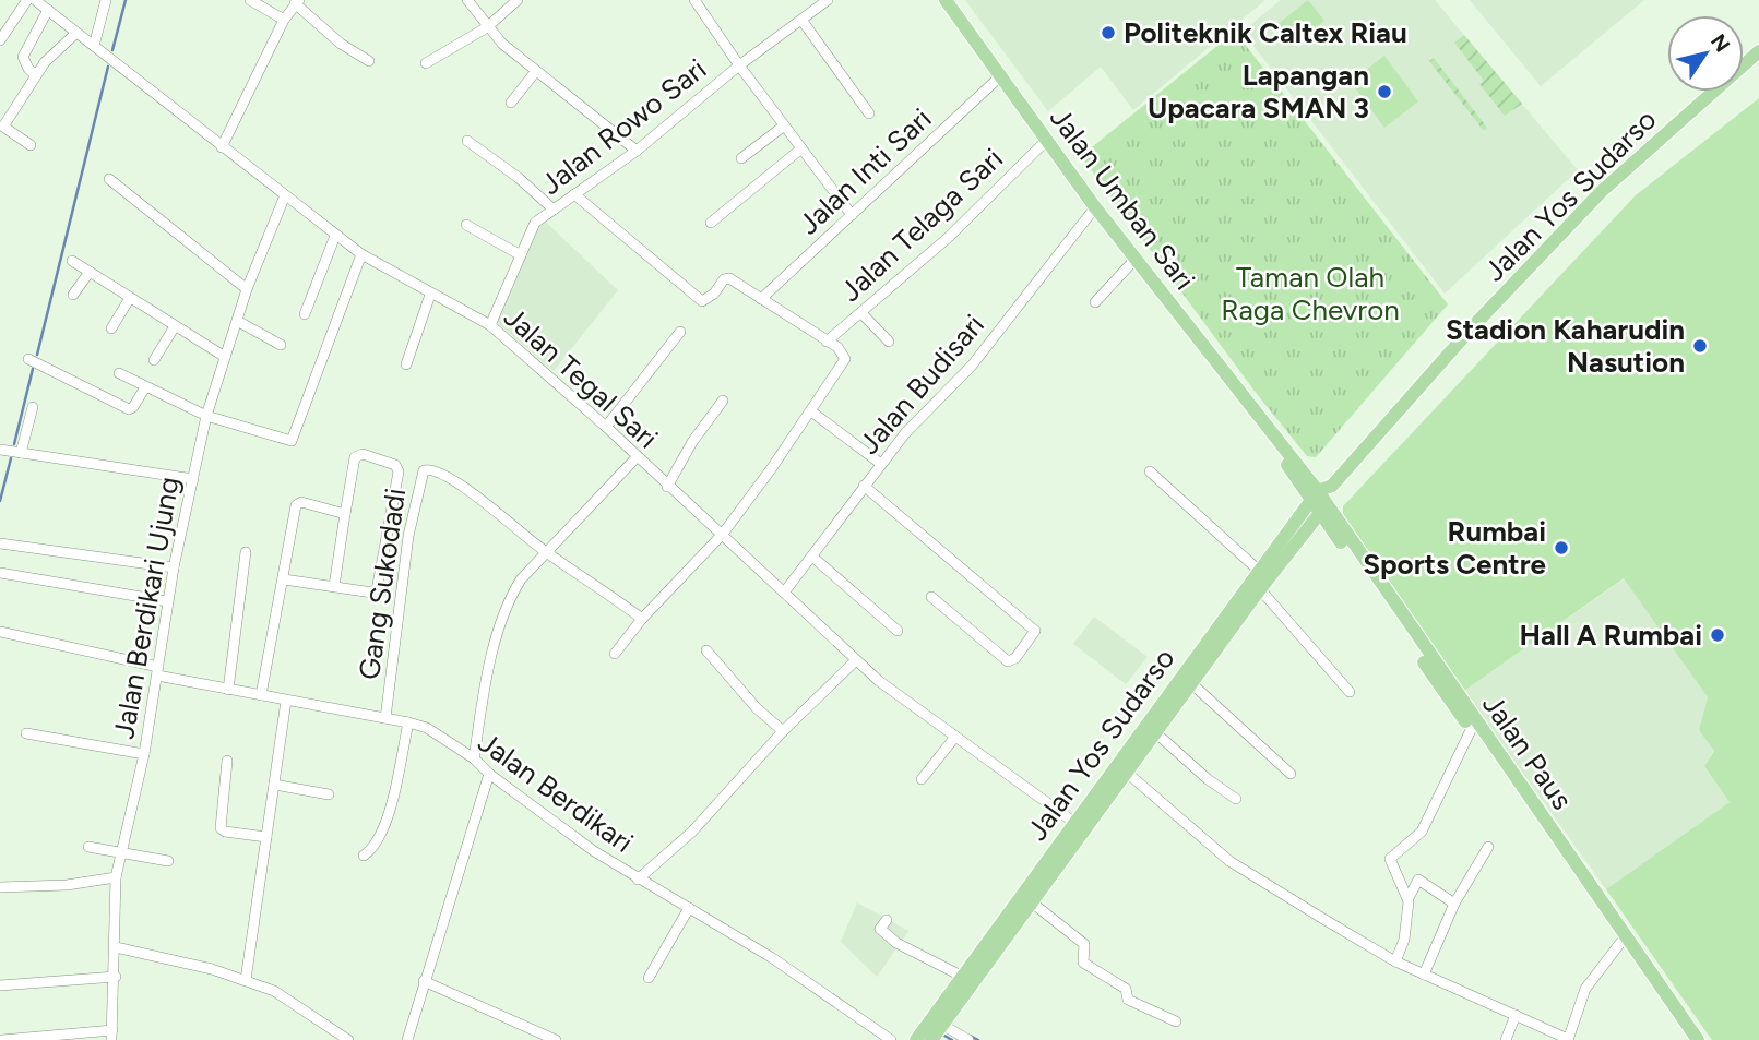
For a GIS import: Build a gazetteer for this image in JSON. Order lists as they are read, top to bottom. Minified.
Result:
{"streets":{"main road":["Jalan Yos Sudarso","Jalan Umban Sari","Jalan Paus"],"street":["Jalan Rowo Sari","Jalan Inti Sari","Jalan Telaga Sari","Jalan Tegal Sari","Jalan Budisari","Gang Sukodadi","Jalan Berdikari Ujung","Jalan Berdikari"]},"crossings":[["Jalan Rowo Sari","Jalan Tegal Sari"],["Jalan Inti Sari","Jalan Umban Sari"],["Jalan Yos Sudarso","Jalan Umban Sari"],["Jalan Yos Sudarso","Jalan Tegal Sari"],["Jalan Yos Sudarso","Jalan Paus"],["Jalan Umban Sari","Jalan Telaga Sari"],["Jalan Umban Sari","Jalan Budisari"],["Jalan Umban Sari","Jalan Paus"],["Jalan Tegal Sari","Jalan Budisari"],["Jalan Tegal Sari","Jalan Berdikari Ujung"],["Gang Sukodadi","Jalan Berdikari"],["Jalan Berdikari Ujung","Jalan Berdikari"]],"parks":["Taman Olah Raga Chevron"],"places":["Politeknik Caltex Riau","Lapangan Upacara SMAN 3","Stadion Kaharudin Nasution","Rumbai Sports Centre","Hall A Rumbai"],"north":"top right"}
